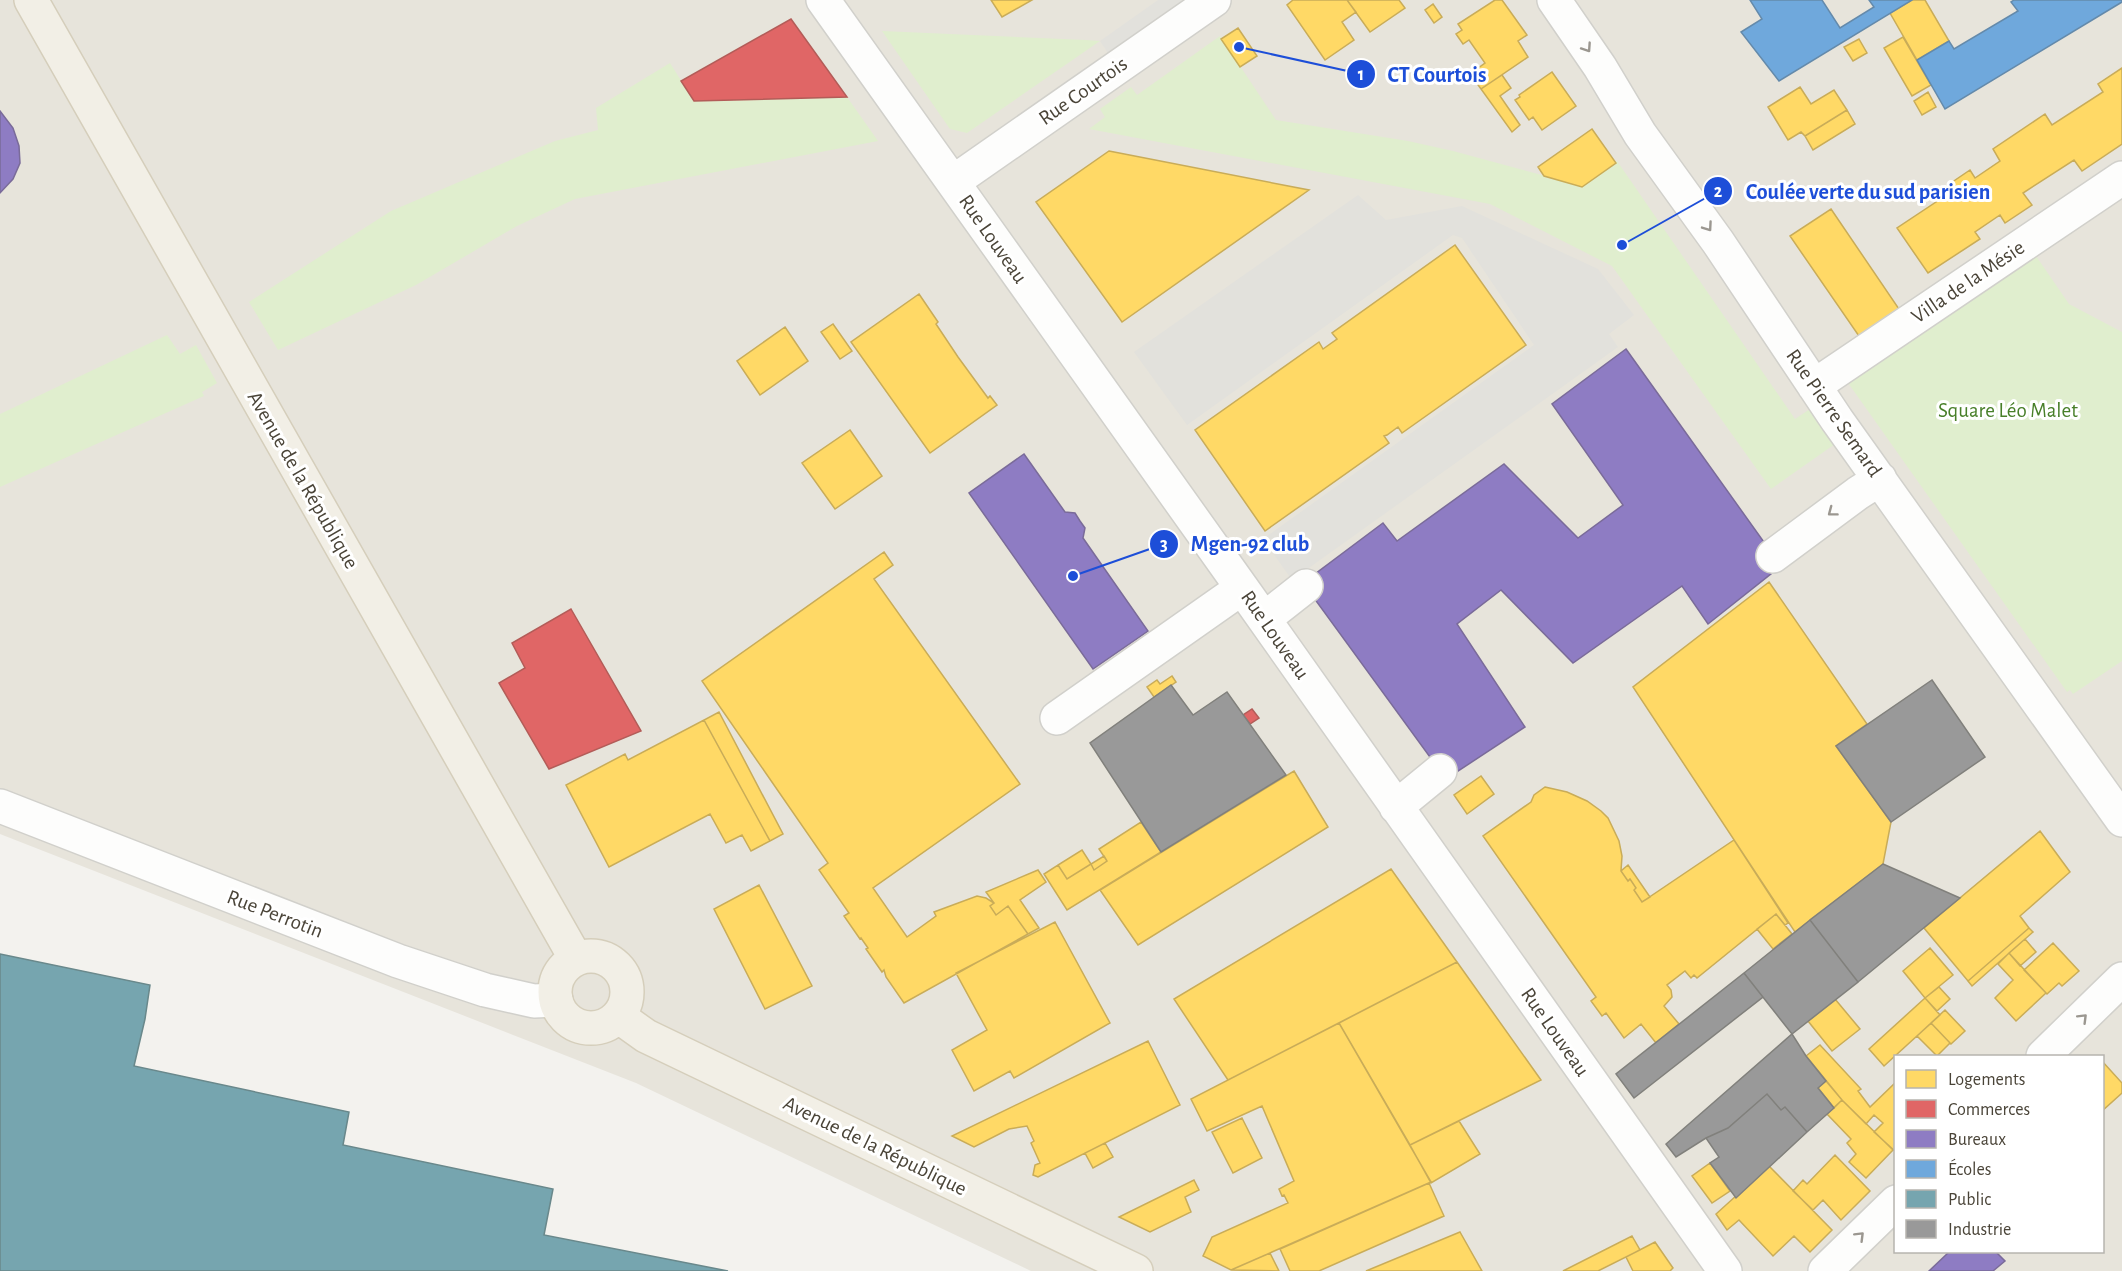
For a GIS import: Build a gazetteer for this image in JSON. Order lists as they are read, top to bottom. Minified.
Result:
{"streets":{"main road":["Avenue de la République"],"street":["Rue Courtois","Rue Louveau","Villa de la Mésie","Rue Pierre Semard","Rue Perrotin"]},"crossings":[["Rue Courtois","Rue Louveau"],["Villa de la Mésie","Rue Pierre Semard"],["Avenue de la République","Rue Perrotin"]],"one_way":["Rue Pierre Semard"],"parks":["Square Léo Malet"],"places":["CT Courtois","Coulée verte du sud parisien","Mgen-92 club"],"legend":["Logements","Commerces","Bureaux","Écoles","Public","Industrie"]}
